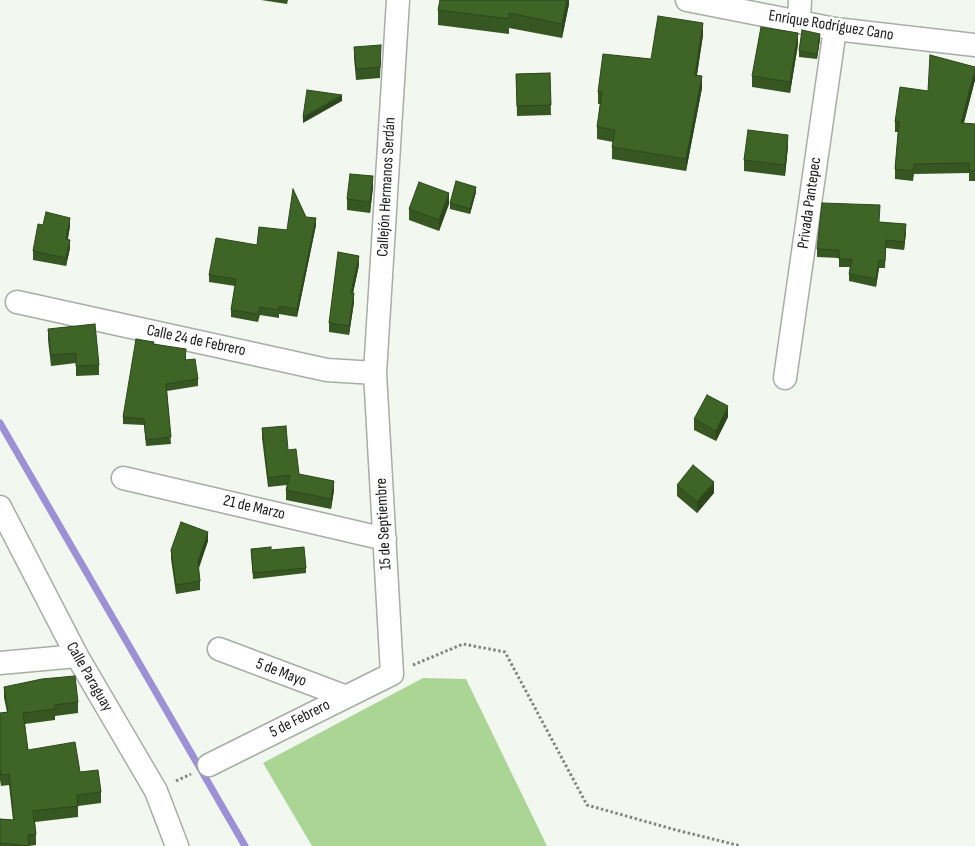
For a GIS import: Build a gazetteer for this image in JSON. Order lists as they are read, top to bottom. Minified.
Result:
{"streets":{"street":["Enrique Rodríguez Cano","Callejón Hermanos Serdán","Privada Pantepec","Calle 24 de Febrero","21 de Marzo","15 de Septiembre","5 de Mayo","Calle Paraguay","5 de Febrero"]},"crossings":[["Enrique Rodríguez Cano","Privada Pantepec"],["Callejón Hermanos Serdán","Calle 24 de Febrero"],["Callejón Hermanos Serdán","15 de Septiembre"],["Calle 24 de Febrero","15 de Septiembre"],["21 de Marzo","15 de Septiembre"],["15 de Septiembre","5 de Febrero"],["5 de Mayo","5 de Febrero"]]}
